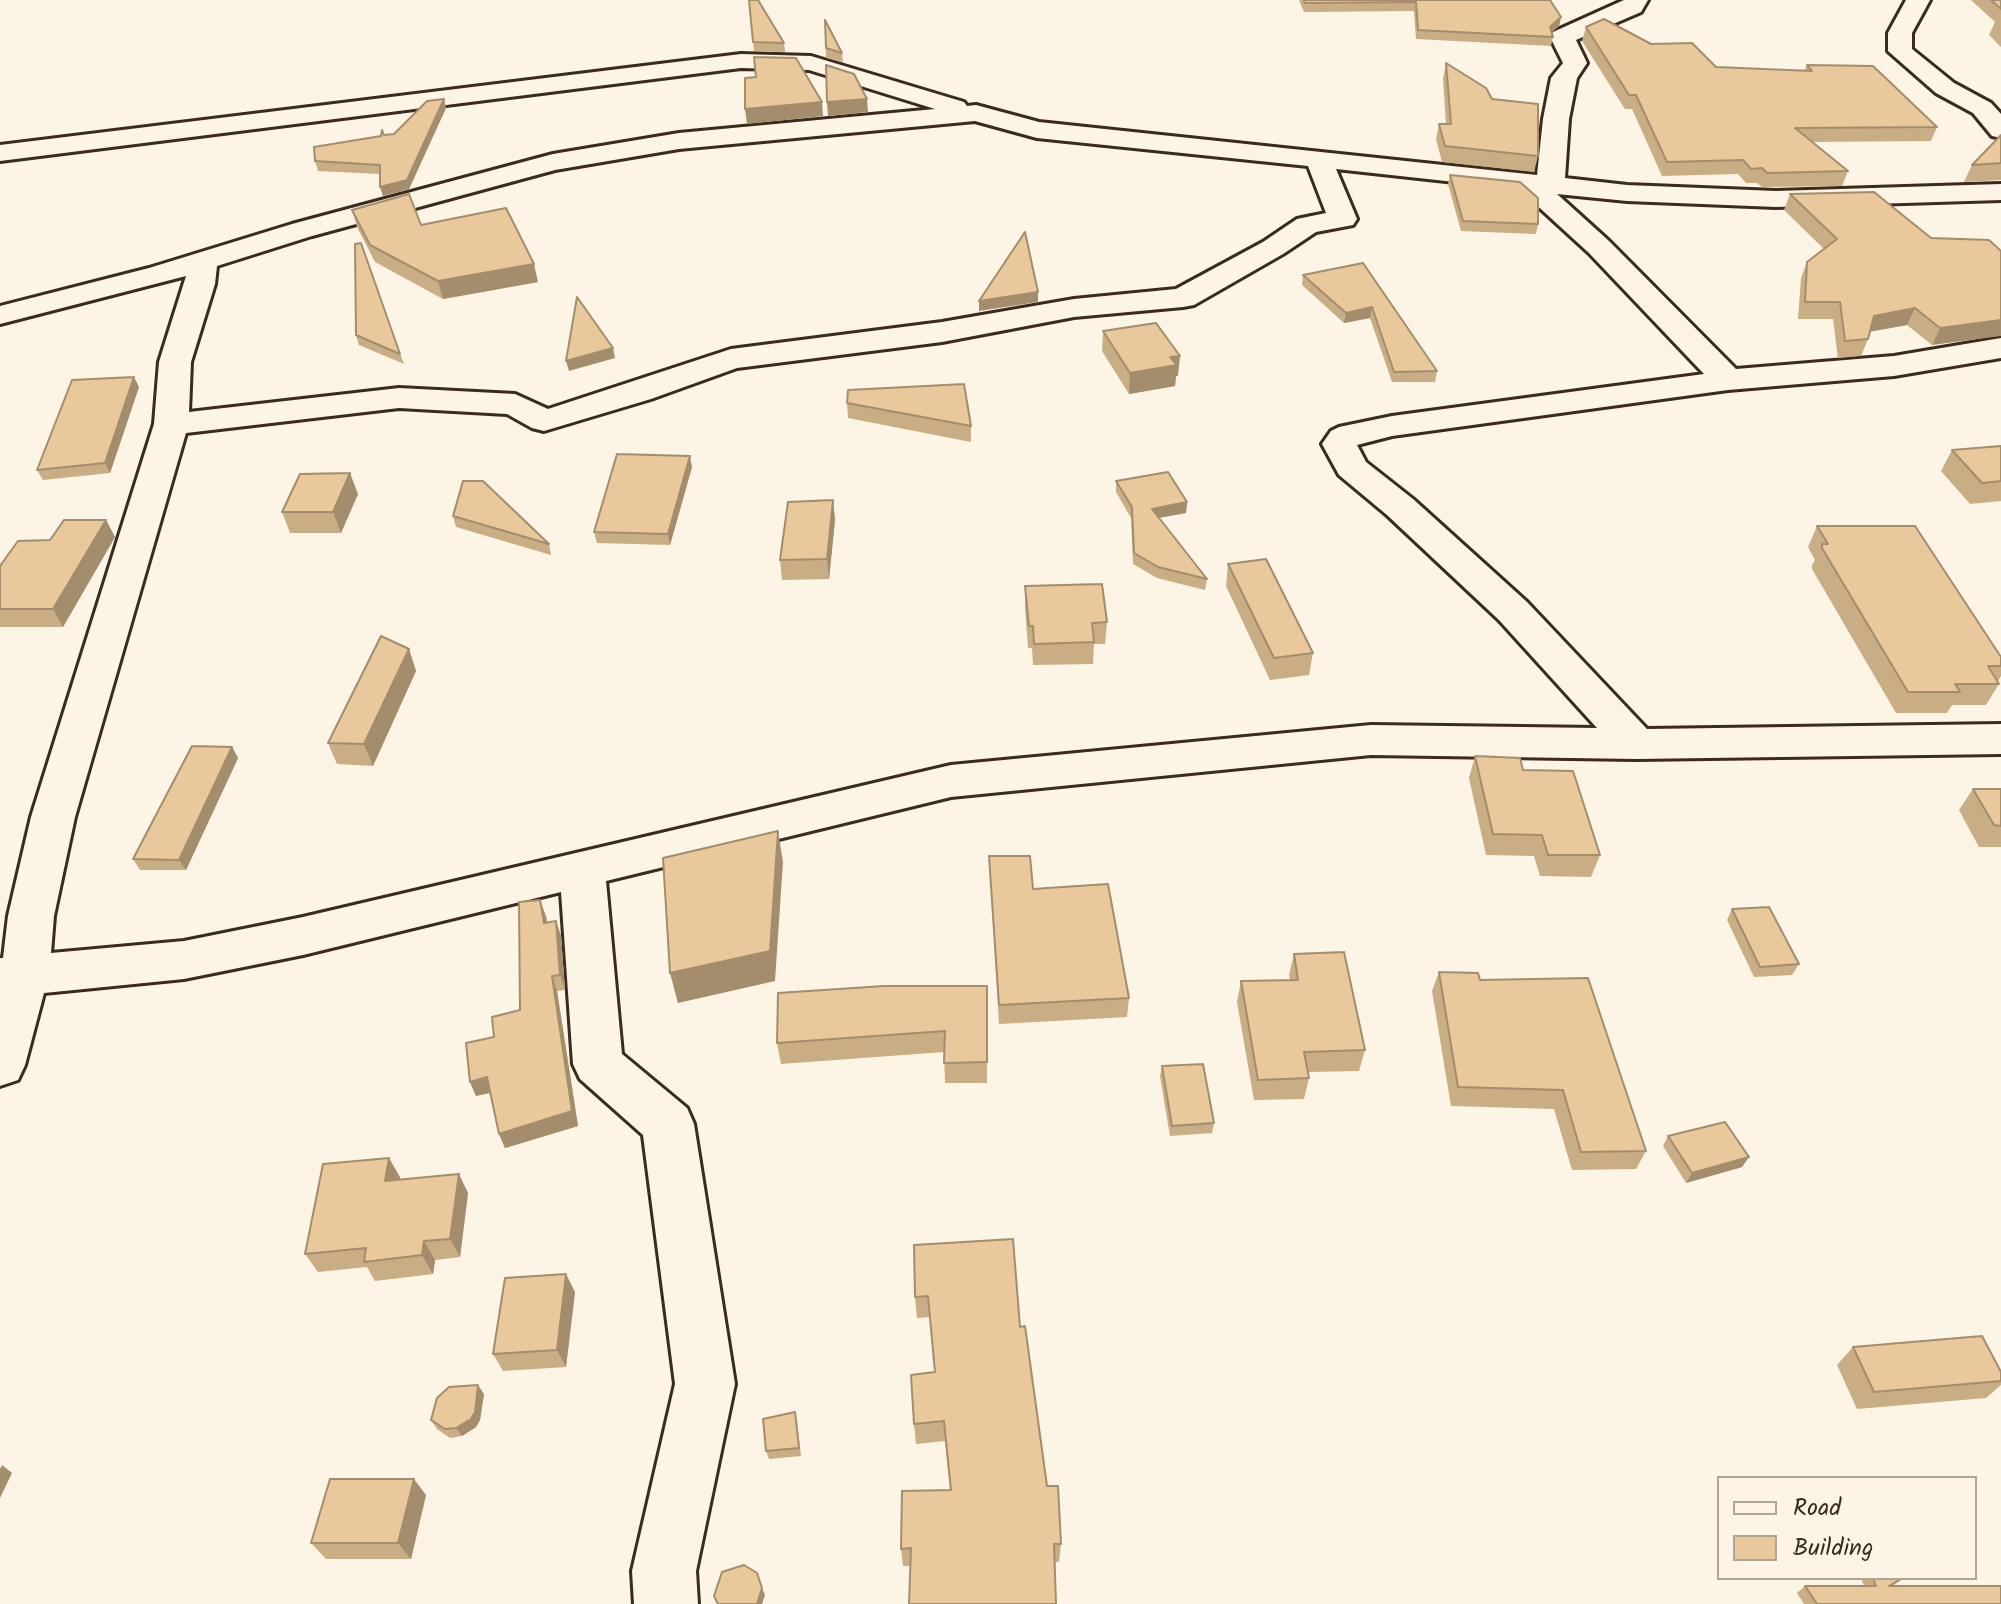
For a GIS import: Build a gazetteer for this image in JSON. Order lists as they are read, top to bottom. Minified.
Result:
{"legend":["Road","Building"]}
